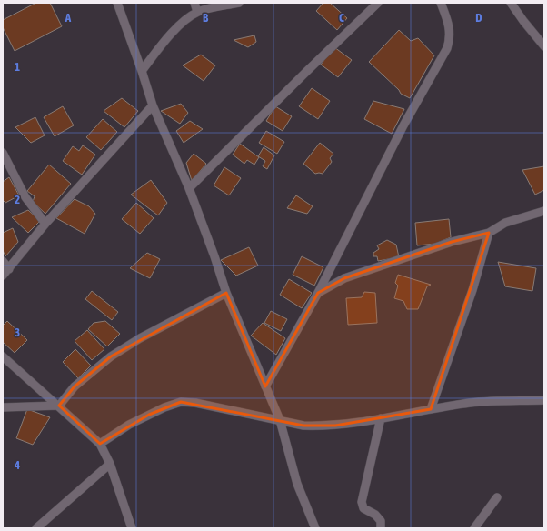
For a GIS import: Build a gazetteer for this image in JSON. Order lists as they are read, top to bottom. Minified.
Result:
{"grid":{"columns":["A","B","C","D"],"rows":["1","2","3","4"]}}
